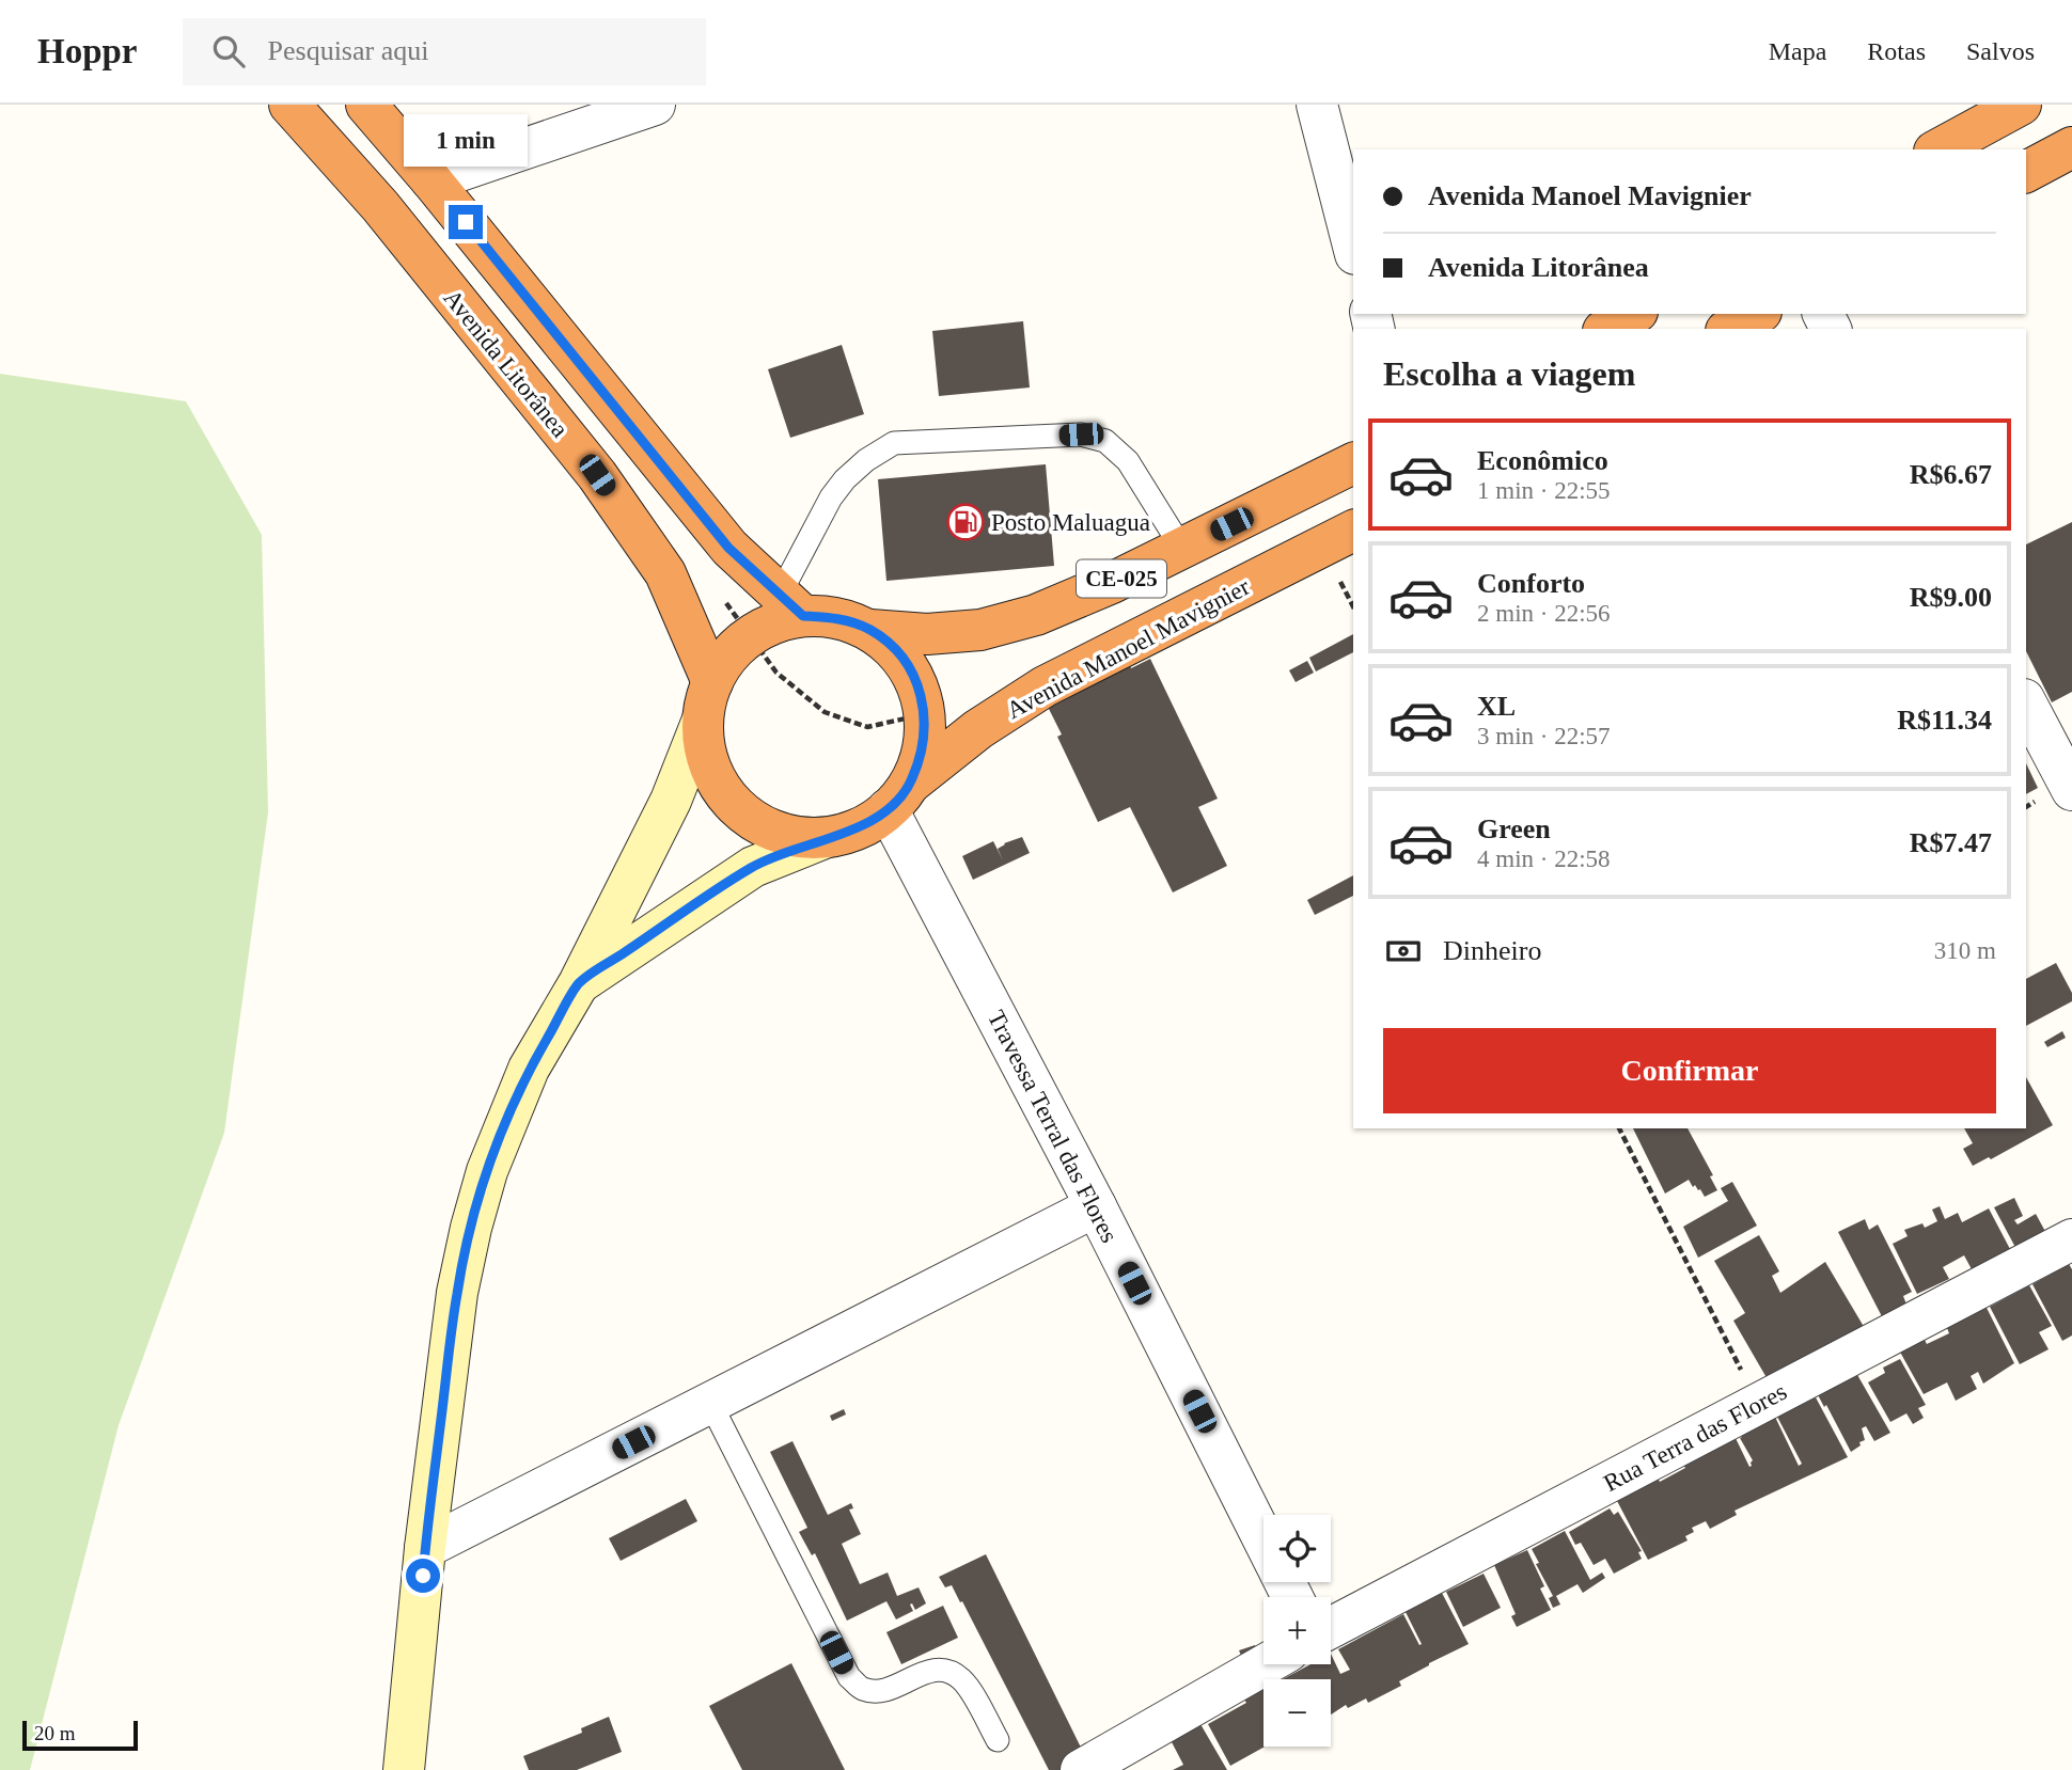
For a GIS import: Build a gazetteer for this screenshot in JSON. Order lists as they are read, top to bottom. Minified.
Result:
{"streets":{"highway":["Avenida Litorânea","CE-025","Avenida Manoel Mavignier"],"street":["Travessa Terral das Flores","Rua Terra das Flores"]},"crossings":[["Avenida Litorânea","CE-025"],["Avenida Litorânea","Avenida Manoel Mavignier"],["Avenida Litorânea","Travessa Terral das Flores"],["CE-025","Avenida Manoel Mavignier"],["CE-025","Travessa Terral das Flores"],["Avenida Manoel Mavignier","Travessa Terral das Flores"]],"places":{"fuel station":["Posto Maluagua"]},"scale_bar":"20 m","page":{"header":"Hoppr","search":"Pesquisar aqui","nav":["Mapa","Rotas","Salvos"],"bubble":"1 min","banner":["Avenida Manoel Mavignier","Avenida Litorânea"],"heading":"Escolha a viagem","list":[{"name":"Econômico","note":"1 min · 22:55","value":"R$6.67"},{"name":"Conforto","note":"2 min · 22:56","value":"R$9.00"},{"name":"XL","note":"3 min · 22:57","value":"R$11.34"},{"name":"Green","note":"4 min · 22:58","value":"R$7.47"}],"pay":["Dinheiro","310 m"],"buttons":"Confirmar","map_buttons":["+","−"],"scale":"20 m"}}
